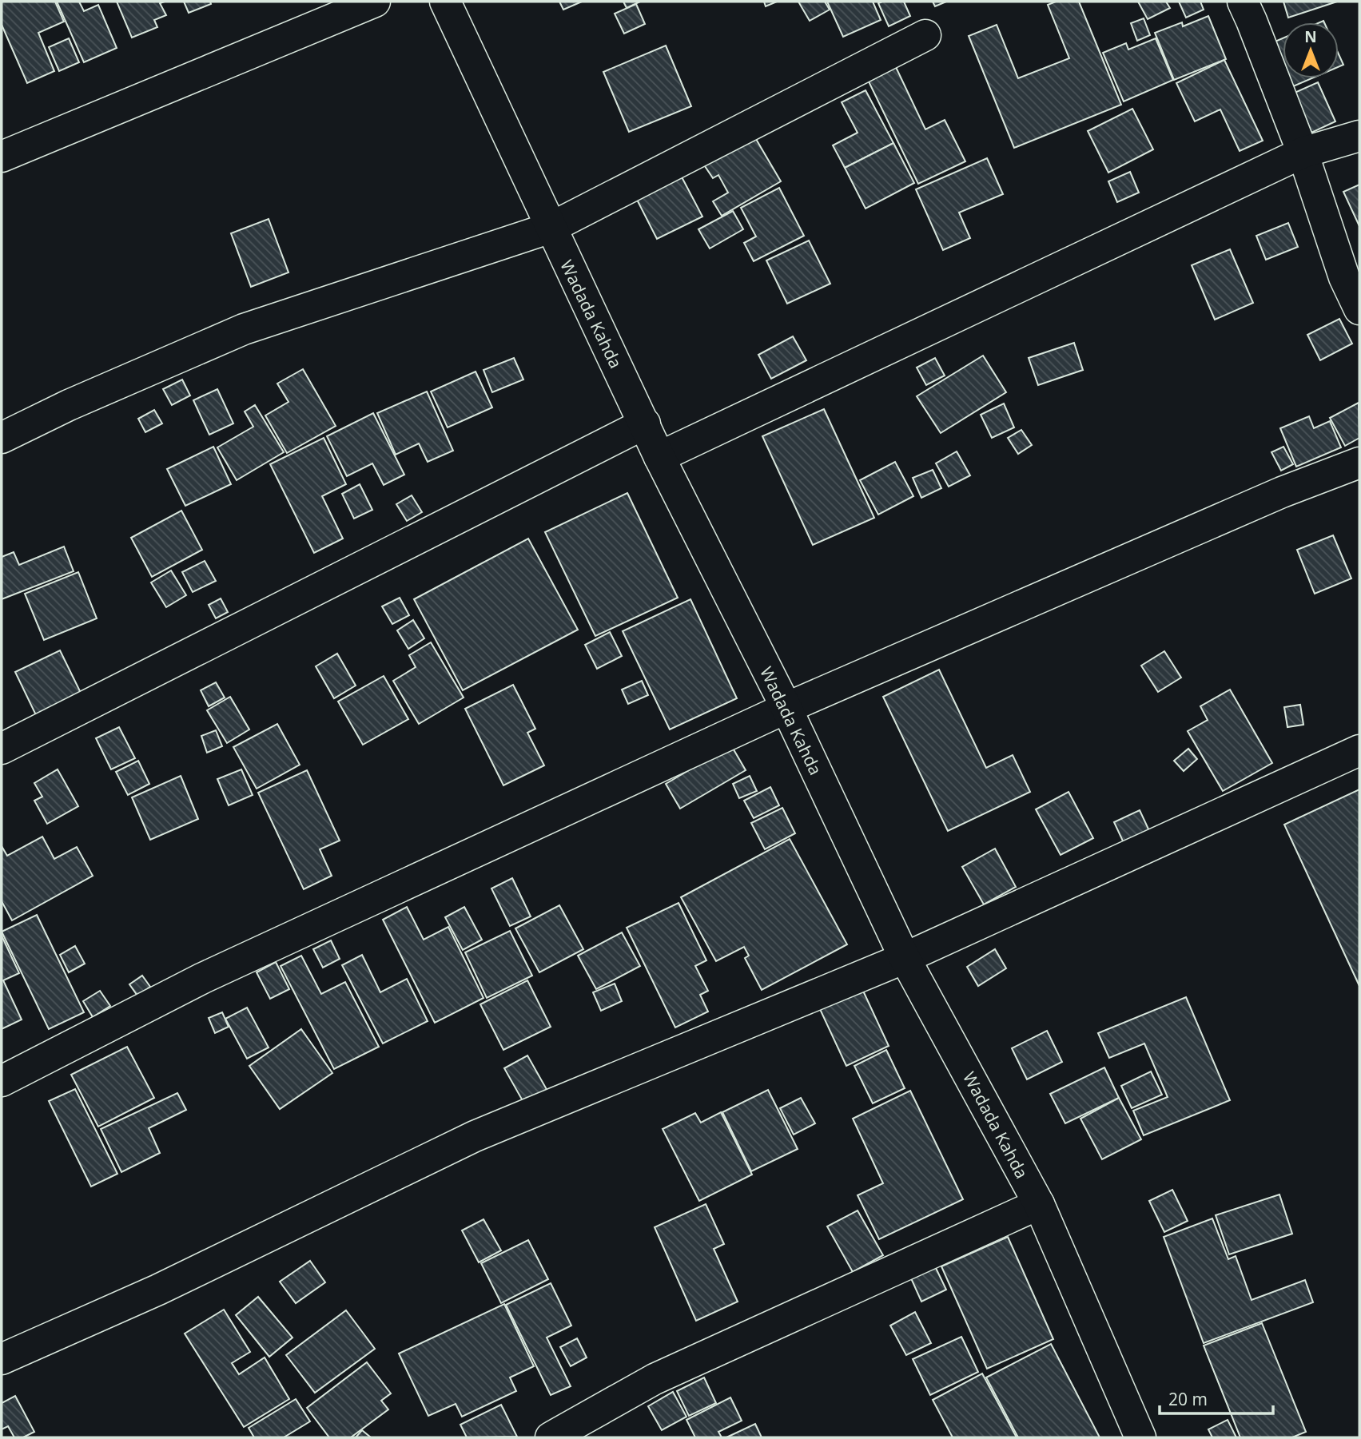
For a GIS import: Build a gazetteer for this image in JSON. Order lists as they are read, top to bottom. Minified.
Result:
{"streets":{"street":["Wadada Kahda"]},"scale_bar":"20 m","north":"top"}
